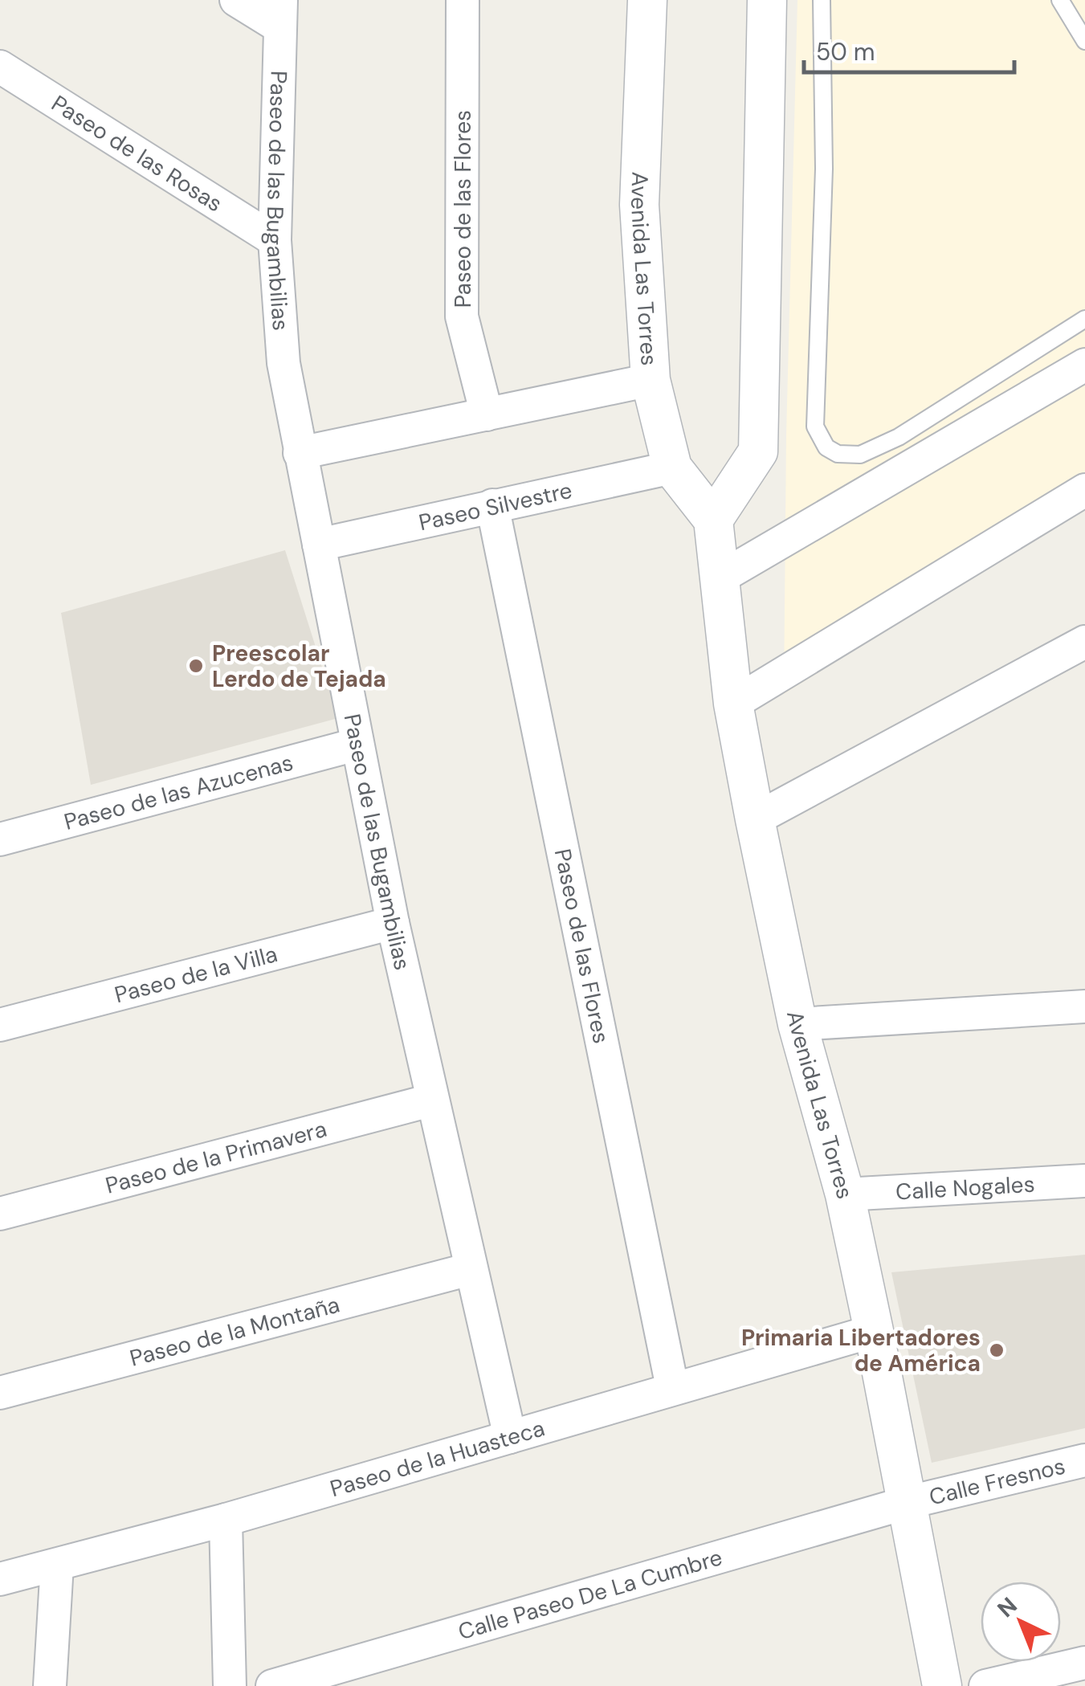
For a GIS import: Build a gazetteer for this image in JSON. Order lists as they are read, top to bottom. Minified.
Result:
{"streets":{"street":["Paseo de las Rosas","Paseo de las Bugambilias","Paseo de las Flores","Avenida Las Torres","Paseo Silvestre","Paseo de las Azucenas","Paseo de la Villa","Paseo de la Primavera","Calle Nogales","Paseo de la Montaña","Paseo de la Huasteca","Calle Fresnos","Calle Paseo De La Cumbre"]},"crossings":[["Paseo de las Rosas","Paseo de las Bugambilias"],["Paseo de las Bugambilias","Paseo Silvestre"],["Paseo de las Bugambilias","Paseo de las Azucenas"],["Paseo de las Bugambilias","Paseo de la Villa"],["Paseo de las Bugambilias","Paseo de la Primavera"],["Paseo de las Bugambilias","Paseo de la Montaña"],["Paseo de las Bugambilias","Paseo de la Huasteca"],["Paseo de las Flores","Paseo Silvestre"],["Paseo de las Flores","Paseo de la Huasteca"],["Avenida Las Torres","Paseo Silvestre"],["Avenida Las Torres","Calle Nogales"],["Avenida Las Torres","Paseo de la Huasteca"],["Avenida Las Torres","Calle Fresnos"],["Avenida Las Torres","Calle Paseo De La Cumbre"],["Calle Fresnos","Calle Paseo De La Cumbre"]],"places":["Preescolar Lerdo de Tejada","Primaria Libertadores de América"],"scale_bar":"50 m","north":"top left"}
